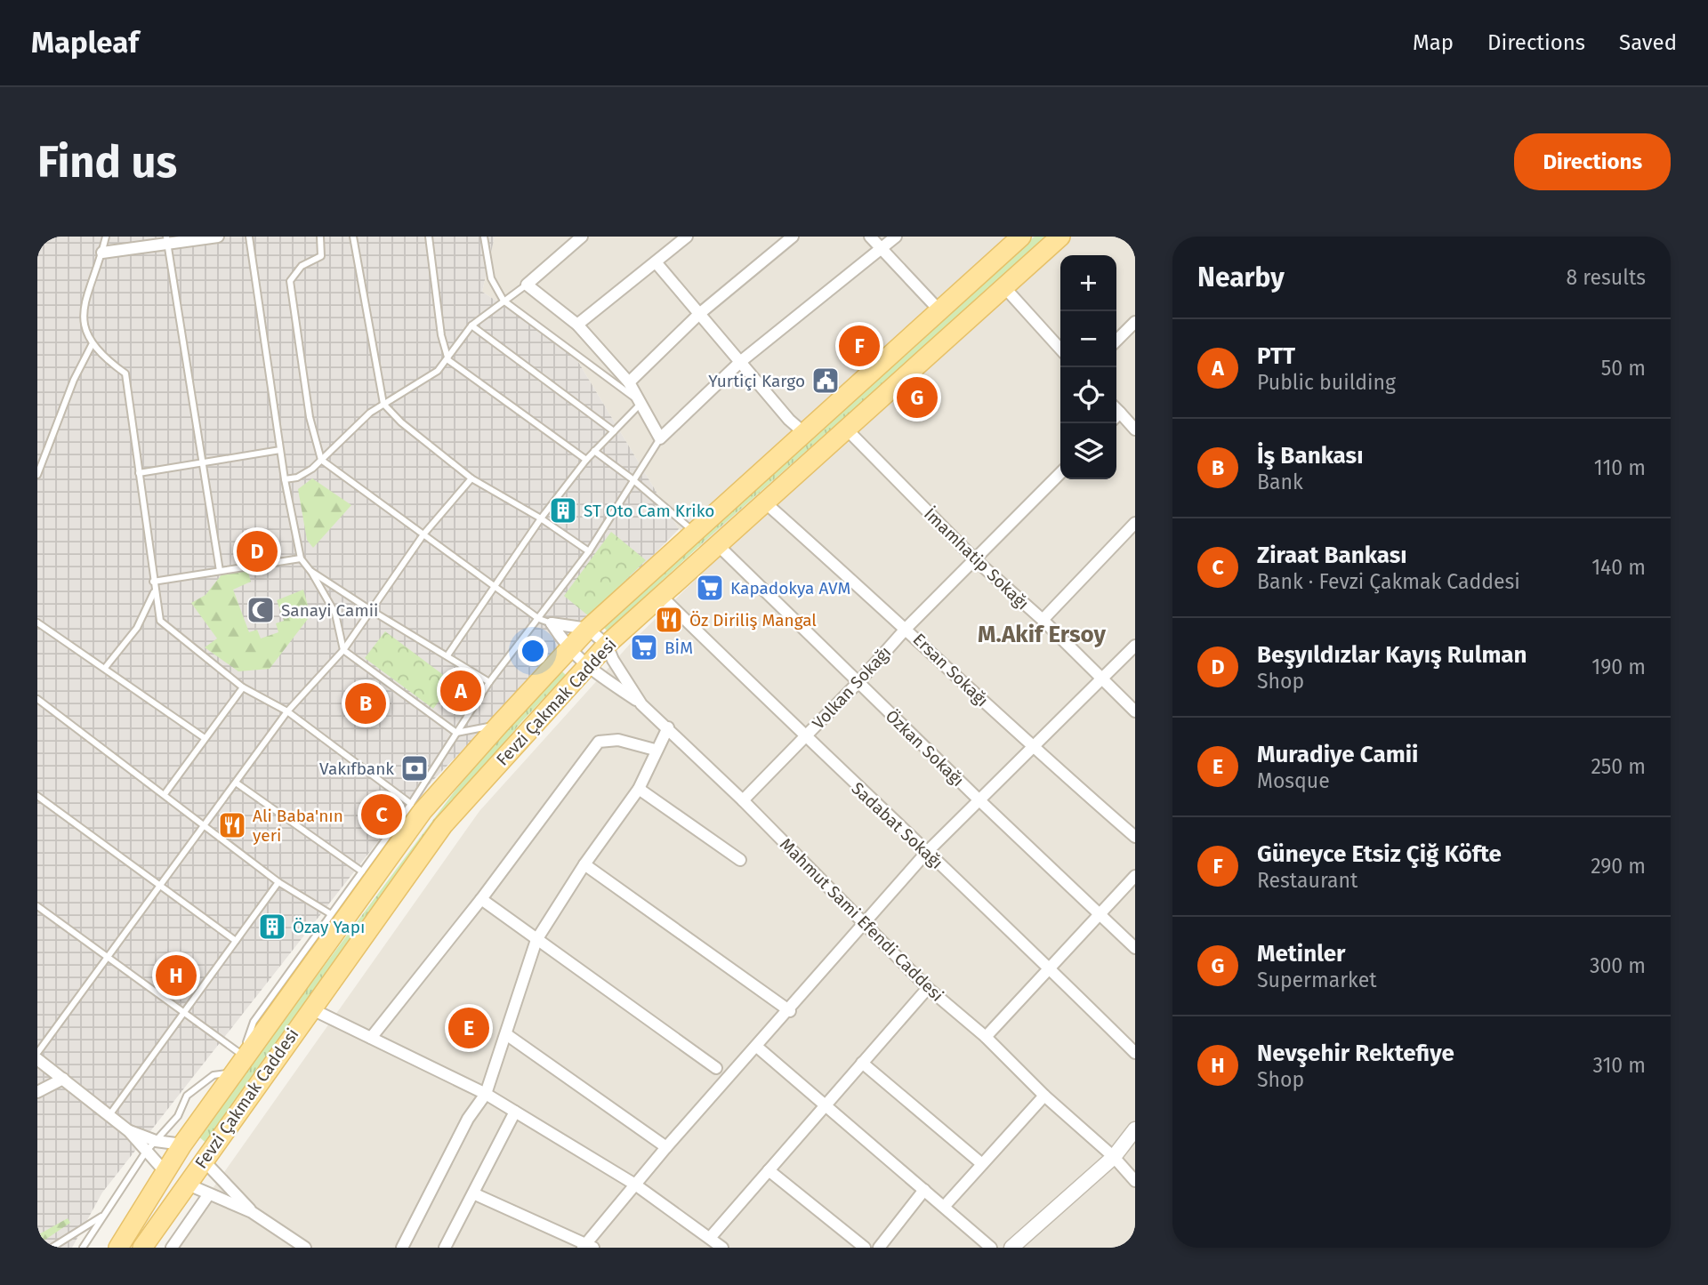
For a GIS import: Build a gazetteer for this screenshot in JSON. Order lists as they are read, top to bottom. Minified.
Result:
{"streets":{"main road":["Fevzi Çakmak Caddesi"],"street":["İmamhatip Sokağı","Ersan Sokağı","Volkan Sokağı","Özkan Sokağı","Sadabat Sokağı","Mahmut Sami Efendi Caddesi"]},"crossings":[["İmamhatip Sokağı","Volkan Sokağı"],["İmamhatip Sokağı","Fevzi Çakmak Caddesi"],["Ersan Sokağı","Volkan Sokağı"],["Ersan Sokağı","Fevzi Çakmak Caddesi"],["Volkan Sokağı","Özkan Sokağı"],["Volkan Sokağı","Sadabat Sokağı"],["Volkan Sokağı","Mahmut Sami Efendi Caddesi"],["Fevzi Çakmak Caddesi","Özkan Sokağı"],["Fevzi Çakmak Caddesi","Sadabat Sokağı"],["Fevzi Çakmak Caddesi","Mahmut Sami Efendi Caddesi"]],"districts":["M.Akif Ersoy"],"places":{"public building":["Yurtiçi Kargo"],"building":["ST Oto Cam Kriko","Özay Yapı"],"supermarket":["Kapadokya AVM","BİM"],"mosque":["Sanayi Camii"],"restaurant":["Öz Diriliş Mangal","Ali Baba'nın yeri"],"bank":["Vakıfbank"]},"page":{"header":"Mapleaf","nav":["Map","Directions","Saved"],"buttons":"Directions","title":"Find us","heading":["Nearby","8 results"],"map_buttons":["+","−"],"list":[{"mark":"A","name":"PTT","note":"Public building","value":"50 m"},{"mark":"B","name":"İş Bankası","note":"Bank","value":"110 m"},{"mark":"C","name":"Ziraat Bankası","note":"Bank · Fevzi Çakmak Caddesi","value":"140 m"},{"mark":"D","name":"Beşyıldızlar Kayış Rulman","note":"Shop","value":"190 m"},{"mark":"E","name":"Muradiye Camii","note":"Mosque","value":"250 m"},{"mark":"F","name":"Güneyce Etsiz Çiğ Köfte","note":"Restaurant","value":"290 m"},{"mark":"G","name":"Metinler","note":"Supermarket","value":"300 m"},{"mark":"H","name":"Nevşehir Rektefiye","note":"Shop","value":"310 m"}],"pins":["F","G","D","A","B","C","H","E"]}}
